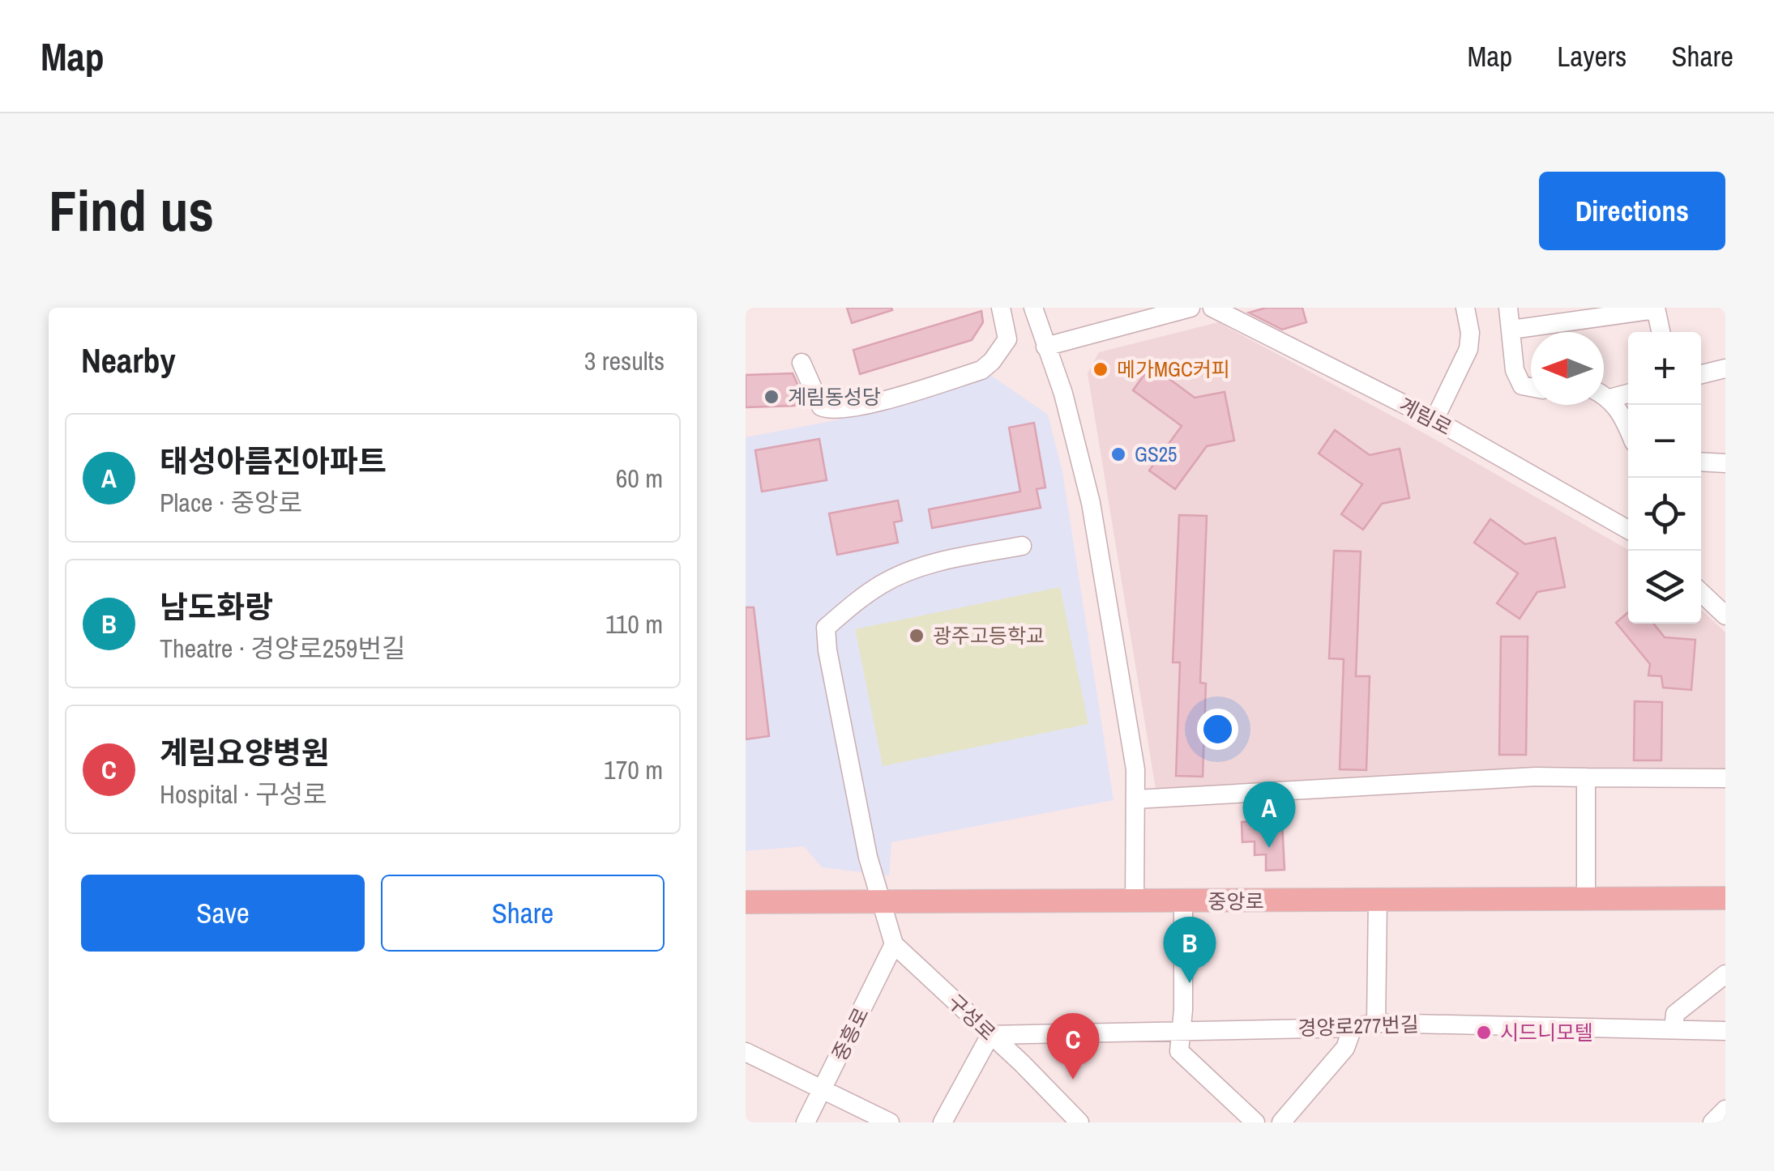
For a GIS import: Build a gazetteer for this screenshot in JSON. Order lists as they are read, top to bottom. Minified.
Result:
{"streets":{"main road":["중앙로"],"street":["계림로","구성로","경양로277번길","중흥로"]},"crossings":[["중앙로","구성로"],["구성로","경양로277번길"],["구성로","중흥로"]],"places":["메가MGC커피","계림동성당","GS25","광주고등학교","시드니모텔"],"north":"left","page":{"header":"Map","nav":["Map","Layers","Share"],"buttons":["Directions",["Save","Share"]],"title":"Find us","heading":["Nearby","3 results"],"map_buttons":["+","−"],"list":[{"mark":"A","name":"태성아름진아파트","note":"Place · 중앙로","value":"60 m"},{"mark":"B","name":"남도화랑","note":"Theatre · 경양로259번길","value":"110 m"},{"mark":"C","name":"계림요양병원","note":"Hospital · 구성로","value":"170 m"}],"pins":["A","B","C"]}}
